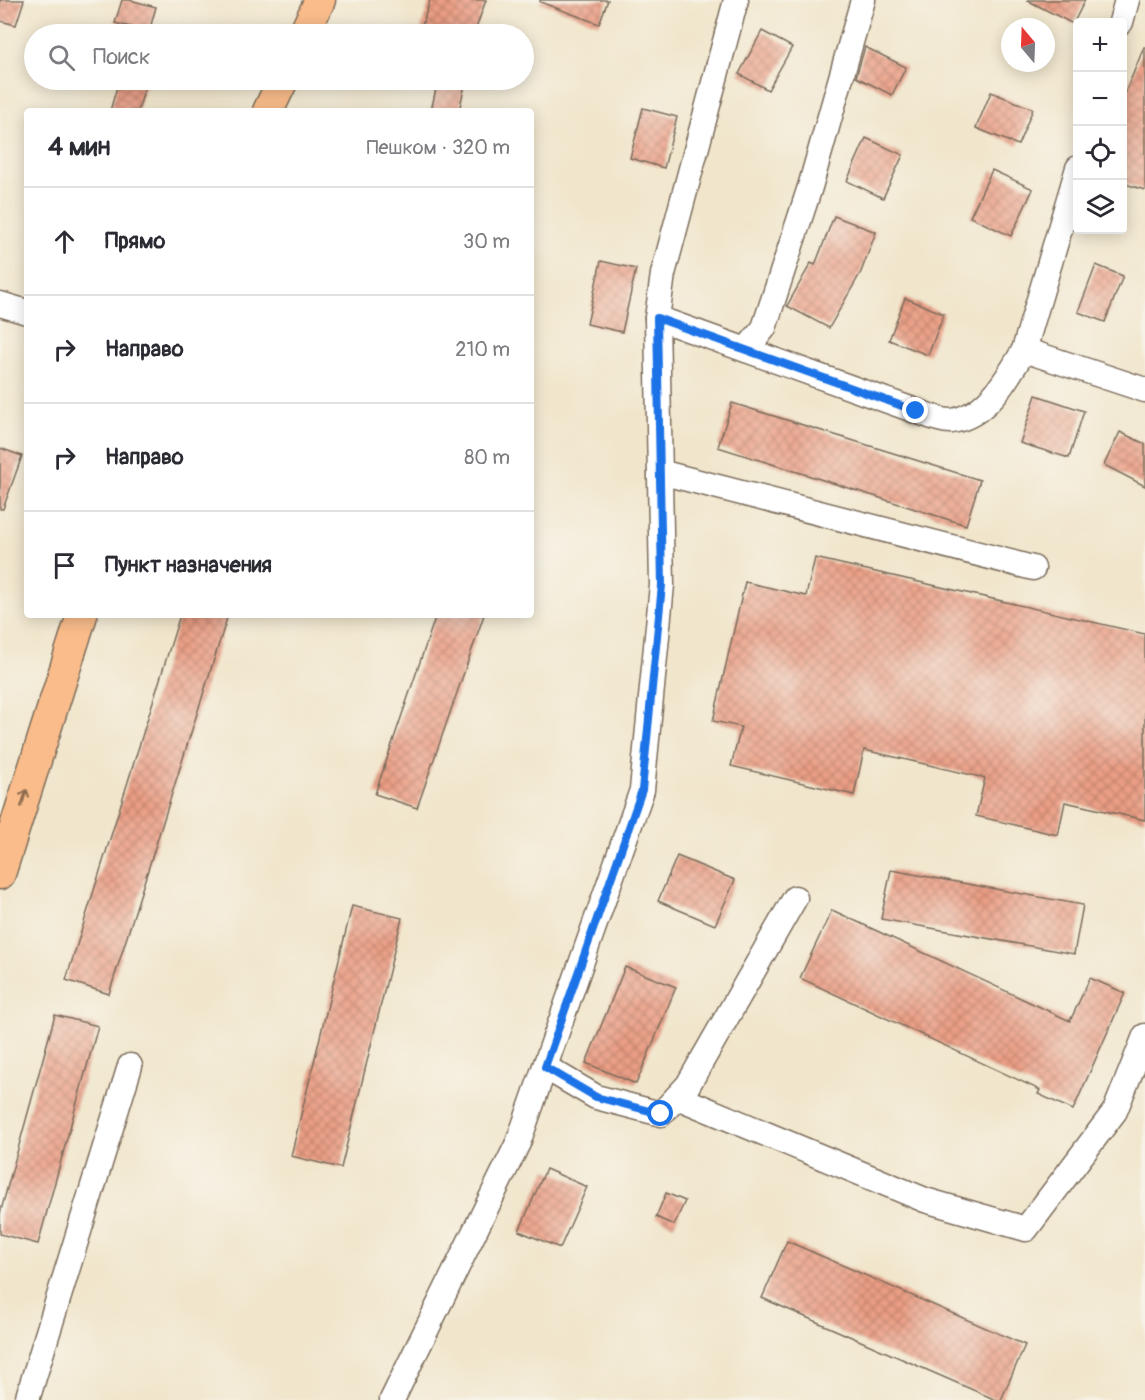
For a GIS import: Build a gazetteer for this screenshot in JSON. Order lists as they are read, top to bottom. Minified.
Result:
{"north":"top","page":{"map_buttons":["+","−"],"search":"Поиск","heading":["4 мин","Пешком · 320 m"],"list":[["Прямо","30 m"],["Направо","210 m"],["Направо","80 m"],"Пункт назначения"]}}
